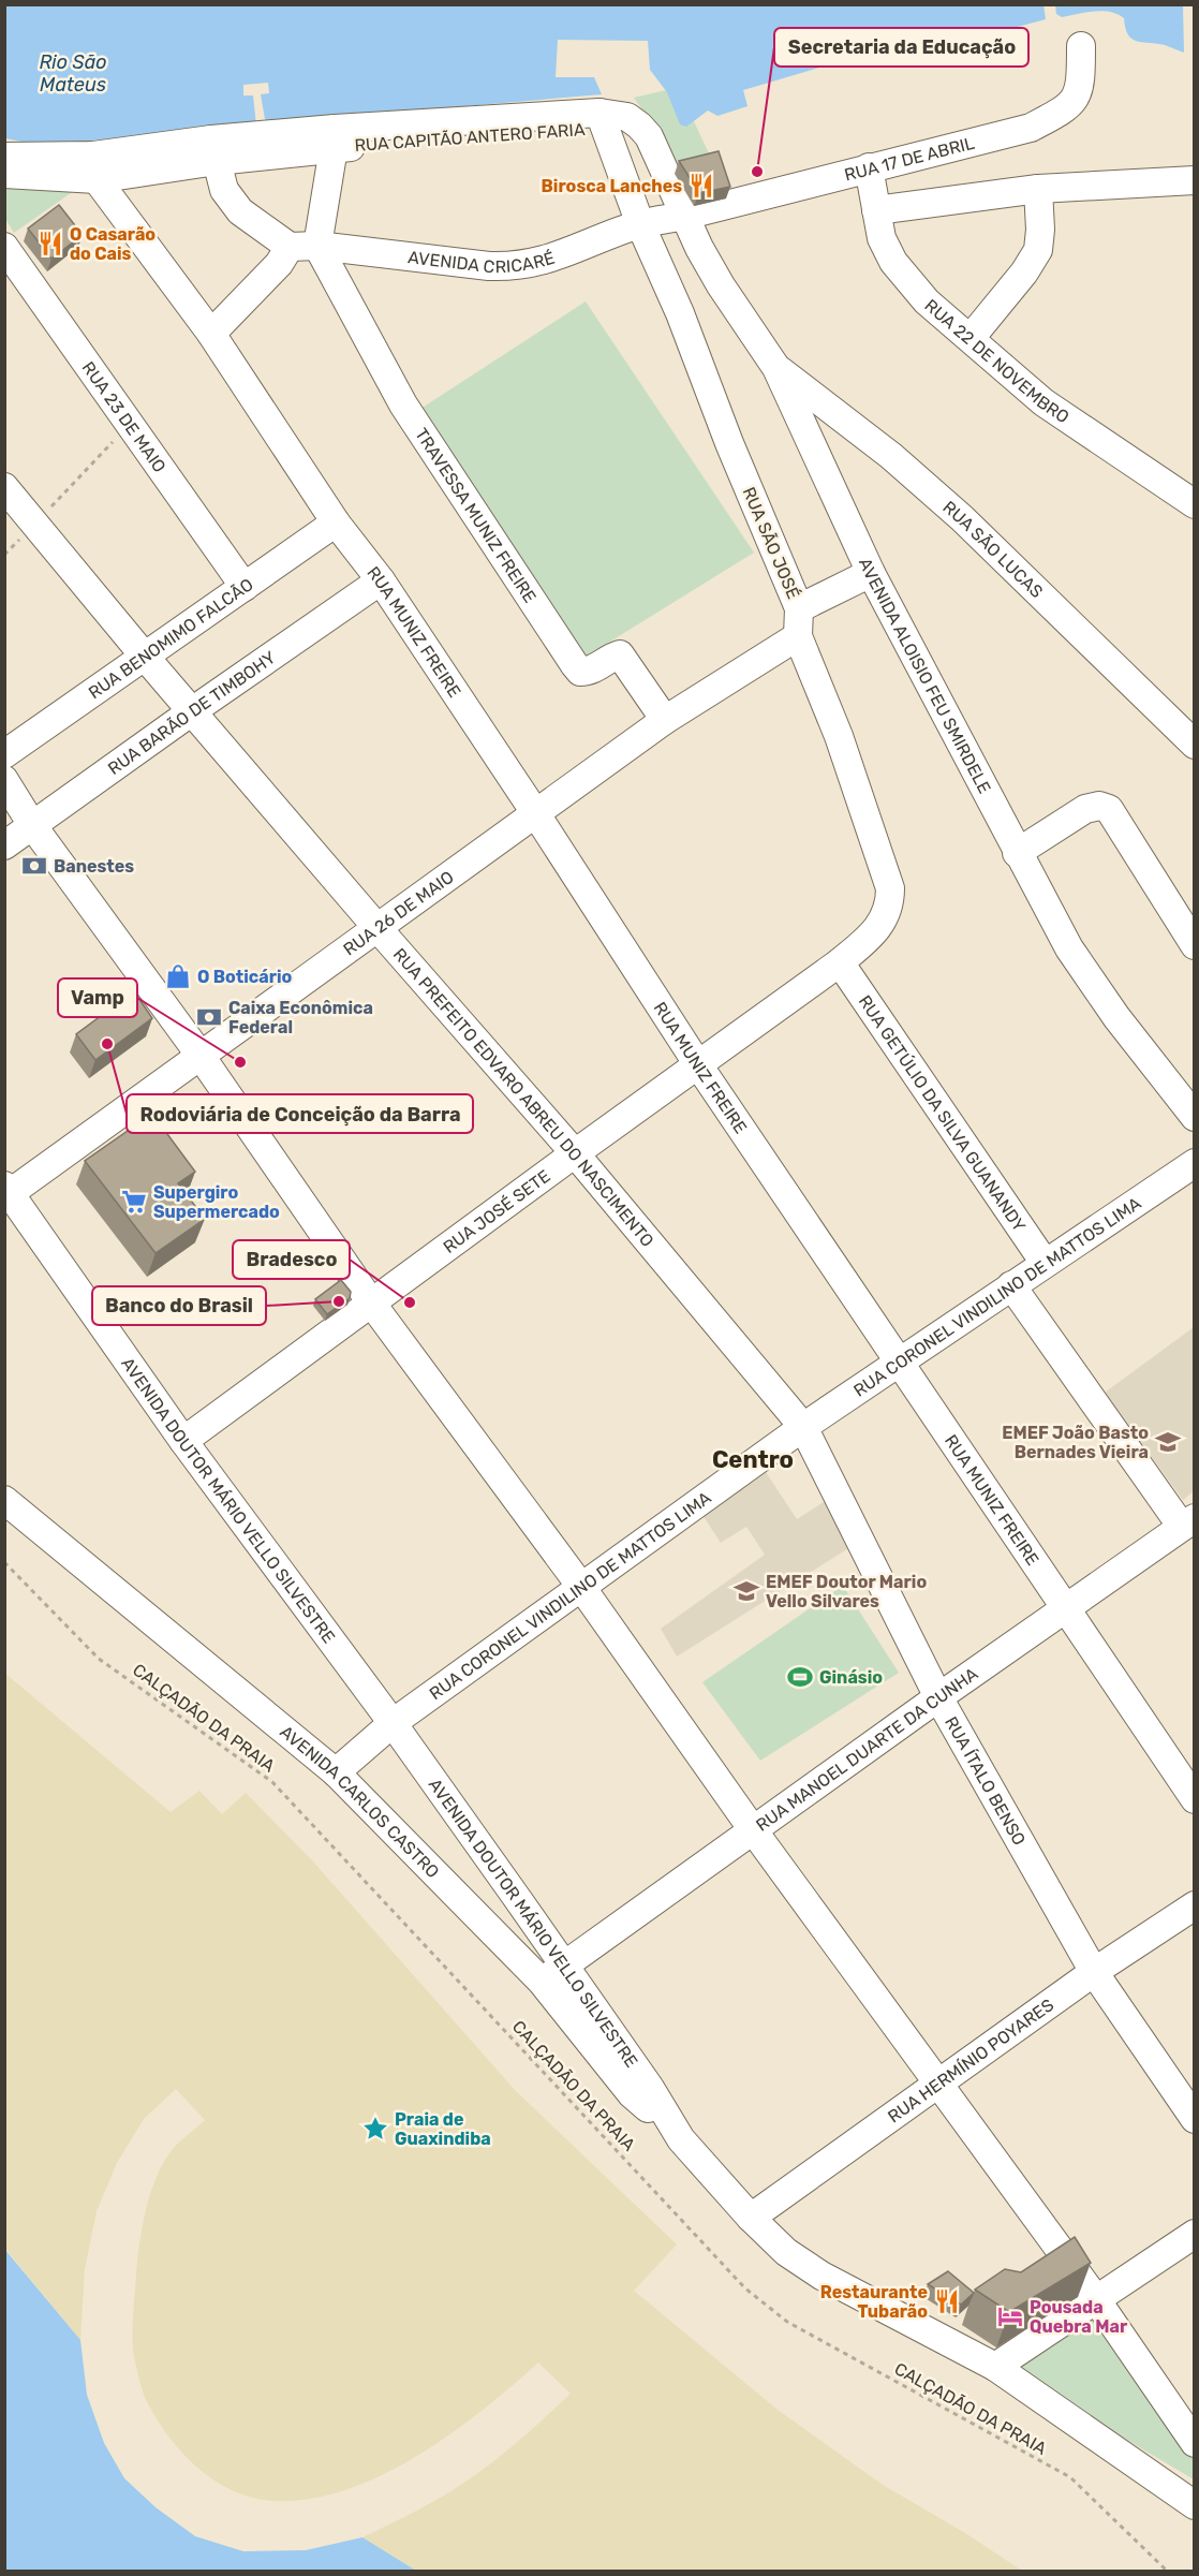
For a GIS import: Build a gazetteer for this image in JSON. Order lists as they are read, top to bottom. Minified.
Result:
{"streets":{"street":["RUA CAPITÃO ANTERO FARIA","RUA 17 DE ABRIL","AVENIDA CRICARÉ","RUA 22 DE NOVEMBRO","RUA 23 DE MAIO","TRAVESSA MUNIZ FREIRE","RUA SÃO JOSÉ","RUA SÃO LUCAS","RUA MUNIZ FREIRE","RUA BENOMIMO FALCÃO","AVENIDA ALOISIO FEU SMIRDELE","RUA BARÃO DE TIMBOHY","RUA 26 DE MAIO","RUA PREFEITO EDVARO ABREU DO NASCIMENTO","RUA GETÚLIO DA SILVA GUANANDY","RUA JOSÉ SETE","RUA CORONEL VINDILINO DE MATTOS LIMA","AVENIDA DOUTOR MÁRIO VELLO SILVESTRE","RUA MANOEL DUARTE DA CUNHA","RUA ÍTALO BENSO","AVENIDA CARLOS CASTRO","RUA HERMÍNIO POYARES"],"path":["CALÇADÃO DA PRAIA"]},"crossings":[["RUA CAPITÃO ANTERO FARIA","RUA 17 DE ABRIL"],["RUA CAPITÃO ANTERO FARIA","AVENIDA CRICARÉ"],["RUA CAPITÃO ANTERO FARIA","RUA SÃO JOSÉ"],["RUA 17 DE ABRIL","AVENIDA CRICARÉ"],["RUA 17 DE ABRIL","RUA 22 DE NOVEMBRO"],["RUA 17 DE ABRIL","RUA SÃO JOSÉ"],["RUA 17 DE ABRIL","AVENIDA ALOISIO FEU SMIRDELE"],["AVENIDA CRICARÉ","TRAVESSA MUNIZ FREIRE"],["AVENIDA CRICARÉ","RUA SÃO JOSÉ"],["RUA 23 DE MAIO","RUA BENOMIMO FALCÃO"],["TRAVESSA MUNIZ FREIRE","RUA 26 DE MAIO"],["RUA SÃO JOSÉ","RUA 26 DE MAIO"],["RUA SÃO JOSÉ","RUA JOSÉ SETE"],["RUA SÃO LUCAS","AVENIDA ALOISIO FEU SMIRDELE"],["RUA MUNIZ FREIRE","RUA BENOMIMO FALCÃO"],["RUA MUNIZ FREIRE","RUA BARÃO DE TIMBOHY"],["RUA MUNIZ FREIRE","RUA 26 DE MAIO"],["RUA MUNIZ FREIRE","RUA JOSÉ SETE"],["RUA MUNIZ FREIRE","RUA CORONEL VINDILINO DE MATTOS LIMA"],["RUA MUNIZ FREIRE","RUA MANOEL DUARTE DA CUNHA"],["RUA BENOMIMO FALCÃO","RUA PREFEITO EDVARO ABREU DO NASCIMENTO"],["RUA BARÃO DE TIMBOHY","RUA PREFEITO EDVARO ABREU DO NASCIMENTO"],["RUA 26 DE MAIO","RUA PREFEITO EDVARO ABREU DO NASCIMENTO"],["RUA 26 DE MAIO","AVENIDA DOUTOR MÁRIO VELLO SILVESTRE"],["RUA PREFEITO EDVARO ABREU DO NASCIMENTO","RUA JOSÉ SETE"],["RUA PREFEITO EDVARO ABREU DO NASCIMENTO","RUA CORONEL VINDILINO DE MATTOS LIMA"],["RUA PREFEITO EDVARO ABREU DO NASCIMENTO","RUA ÍTALO BENSO"],["RUA GETÚLIO DA SILVA GUANANDY","RUA JOSÉ SETE"],["RUA GETÚLIO DA SILVA GUANANDY","RUA CORONEL VINDILINO DE MATTOS LIMA"],["RUA JOSÉ SETE","AVENIDA DOUTOR MÁRIO VELLO SILVESTRE"],["RUA CORONEL VINDILINO DE MATTOS LIMA","AVENIDA DOUTOR MÁRIO VELLO SILVESTRE"],["RUA CORONEL VINDILINO DE MATTOS LIMA","RUA ÍTALO BENSO"],["RUA CORONEL VINDILINO DE MATTOS LIMA","AVENIDA CARLOS CASTRO"],["AVENIDA DOUTOR MÁRIO VELLO SILVESTRE","RUA MANOEL DUARTE DA CUNHA"],["AVENIDA DOUTOR MÁRIO VELLO SILVESTRE","AVENIDA CARLOS CASTRO"],["AVENIDA DOUTOR MÁRIO VELLO SILVESTRE","RUA HERMÍNIO POYARES"],["RUA MANOEL DUARTE DA CUNHA","RUA ÍTALO BENSO"],["RUA MANOEL DUARTE DA CUNHA","AVENIDA CARLOS CASTRO"],["RUA ÍTALO BENSO","RUA HERMÍNIO POYARES"]],"districts":["Centro"],"water":["Rio São Mateus"],"places":{"other":["Secretaria da Educação","Rodoviária de Conceição da Barra","Vamp","Banco do Brasil","Bradesco"],"restaurant":["Birosca Lanches","O Casarão do Cais","Restaurante Tubarão"],"bank":["Banestes","Caixa Econômica Federal"],"shop":["O Boticário"],"supermarket":["Supergiro Supermercado"],"school or university":["EMEF João Basto Bernades Vieira","EMEF Doutor Mario Vello Silvares"],"sports":["Ginásio"],"place":["Praia de Guaxindiba"],"hotel":["Pousada Quebra Mar"]}}
